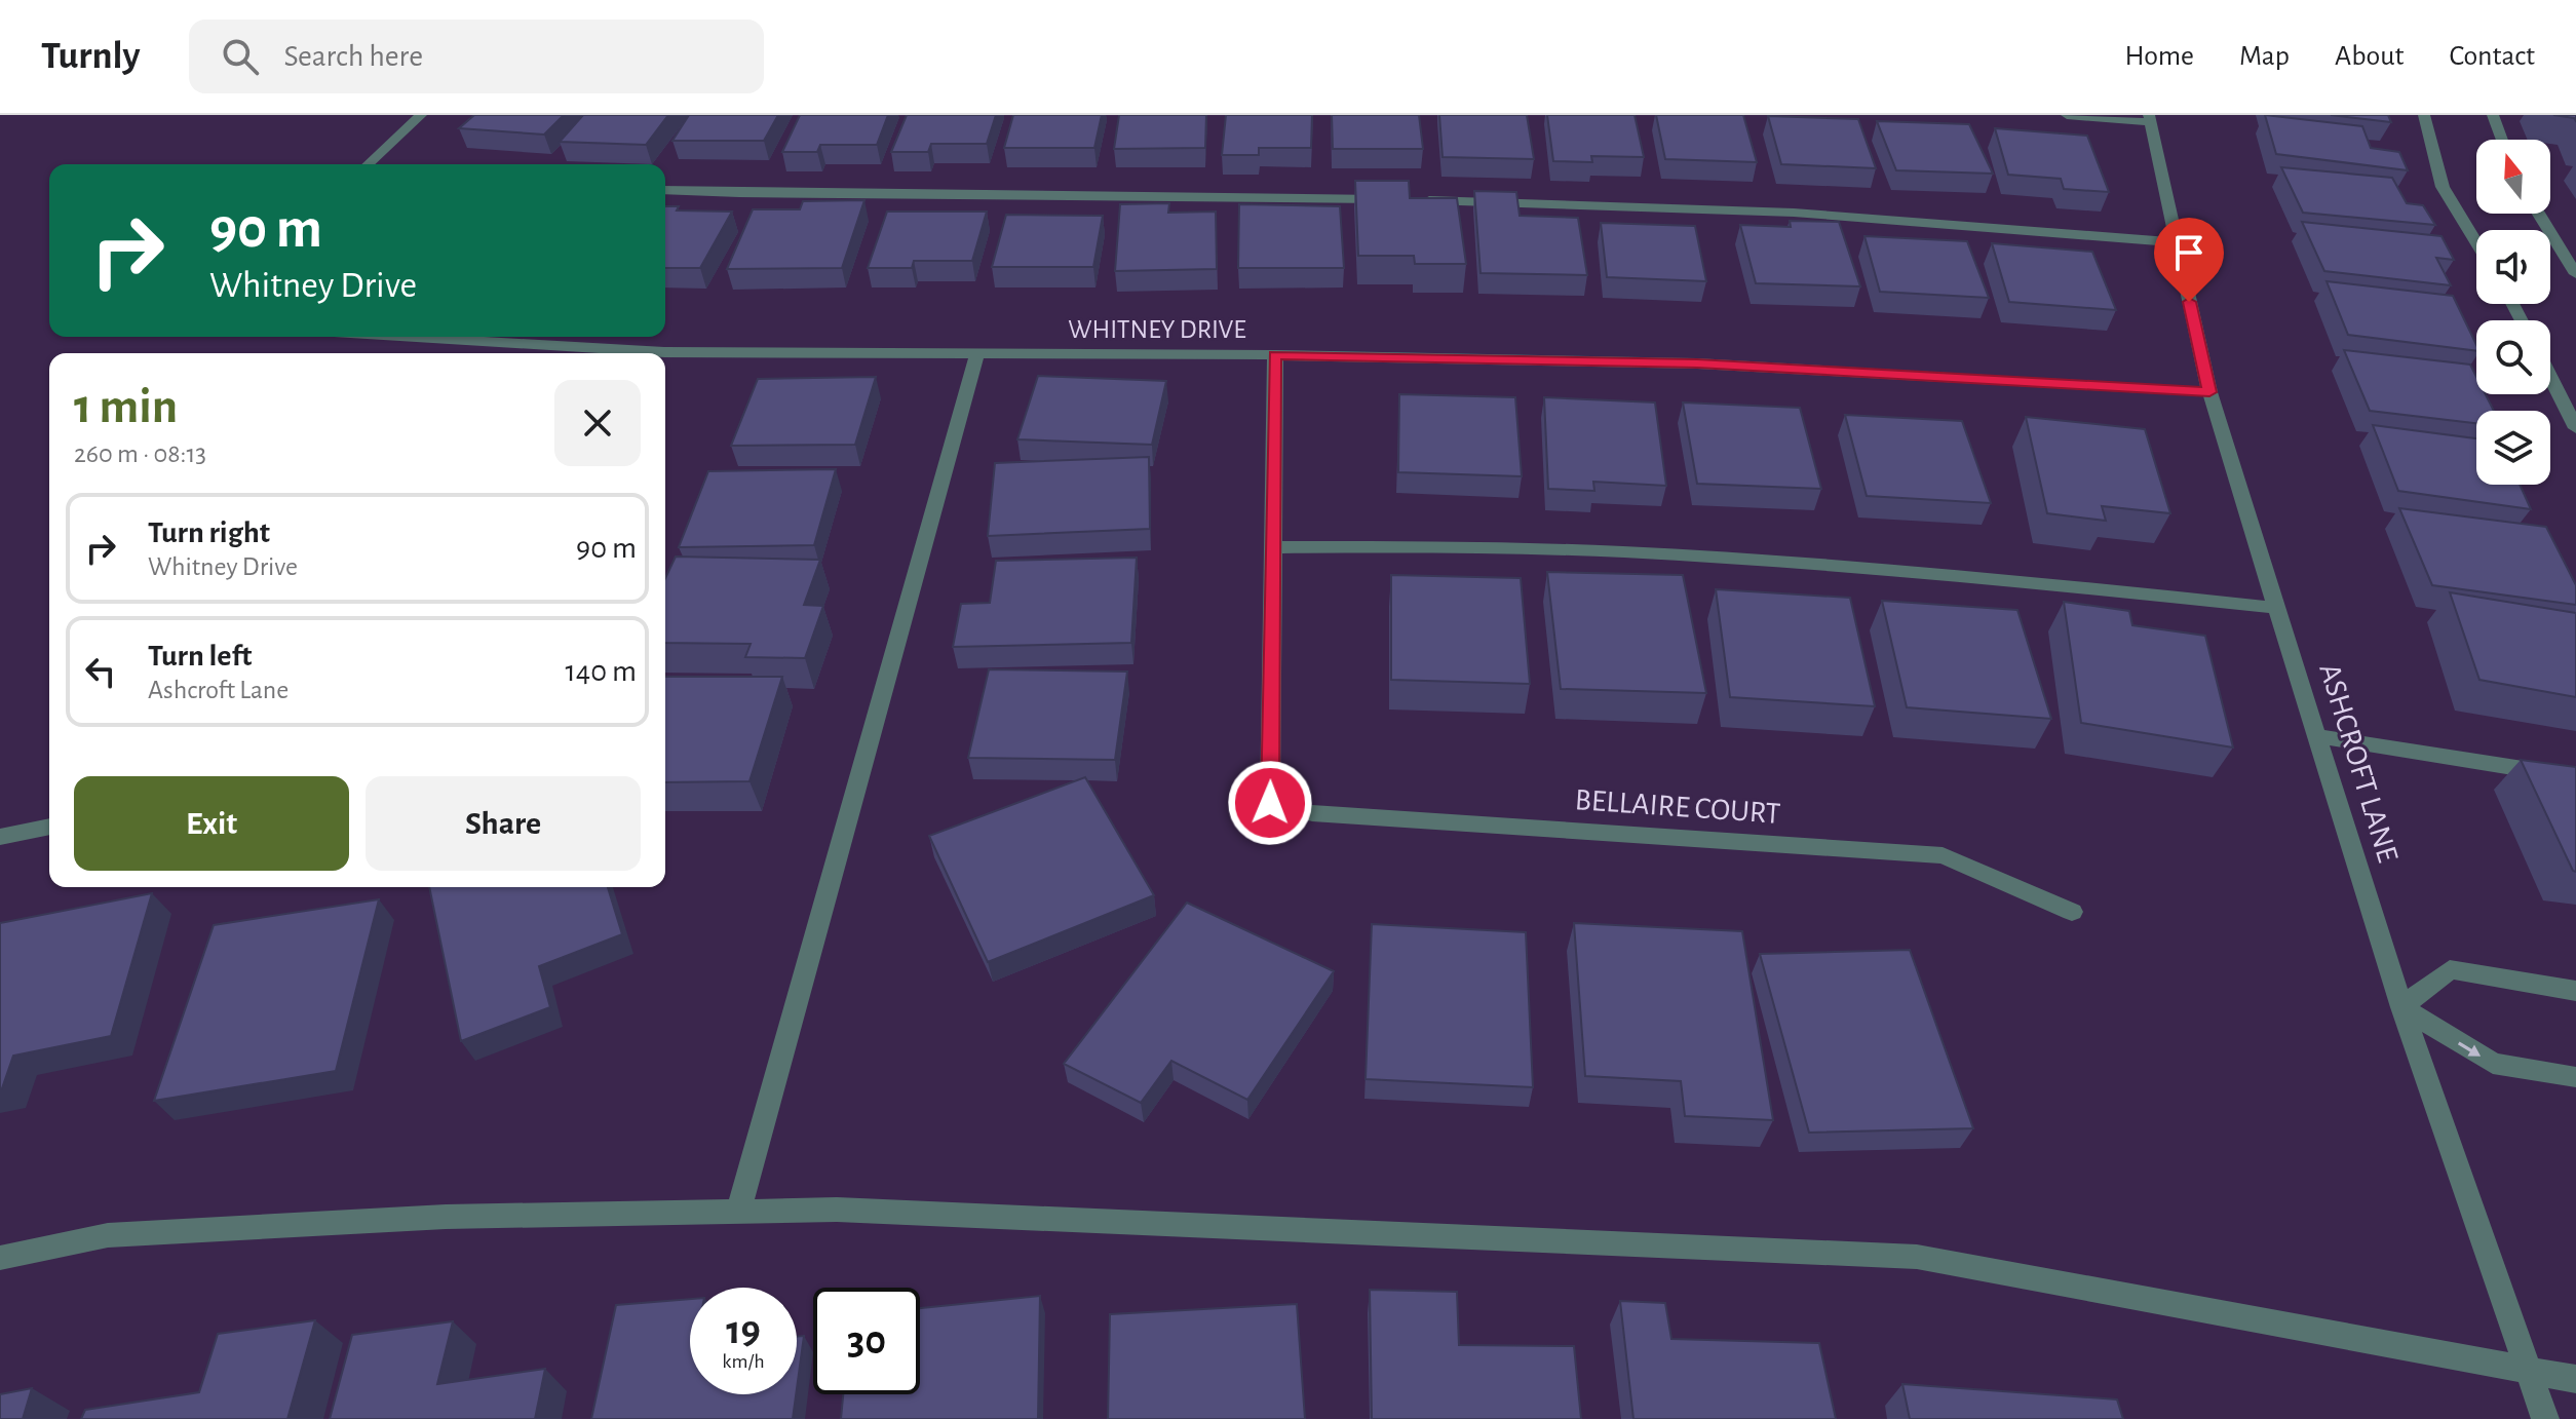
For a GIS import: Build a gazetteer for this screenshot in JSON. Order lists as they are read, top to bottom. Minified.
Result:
{"streets":{"street":["WHITNEY DRIVE","ASHCROFT LANE","BELLAIRE COURT"]},"crossings":[["WHITNEY DRIVE","ASHCROFT LANE"]],"north":"top","page":{"header":"Turnly","search":"Search here","nav":["Home","Map","About","Contact"],"turn":["90 m","Whitney Drive"],"heading":["1 min","260 m · 08:13"],"list":[{"name":"Turn right","note":"Whitney Drive","value":"90 m"},{"name":"Turn left","note":"Ashcroft Lane","value":"140 m"}],"buttons":["Exit","Share"],"speed":"19 km/h","limit":"30"}}
